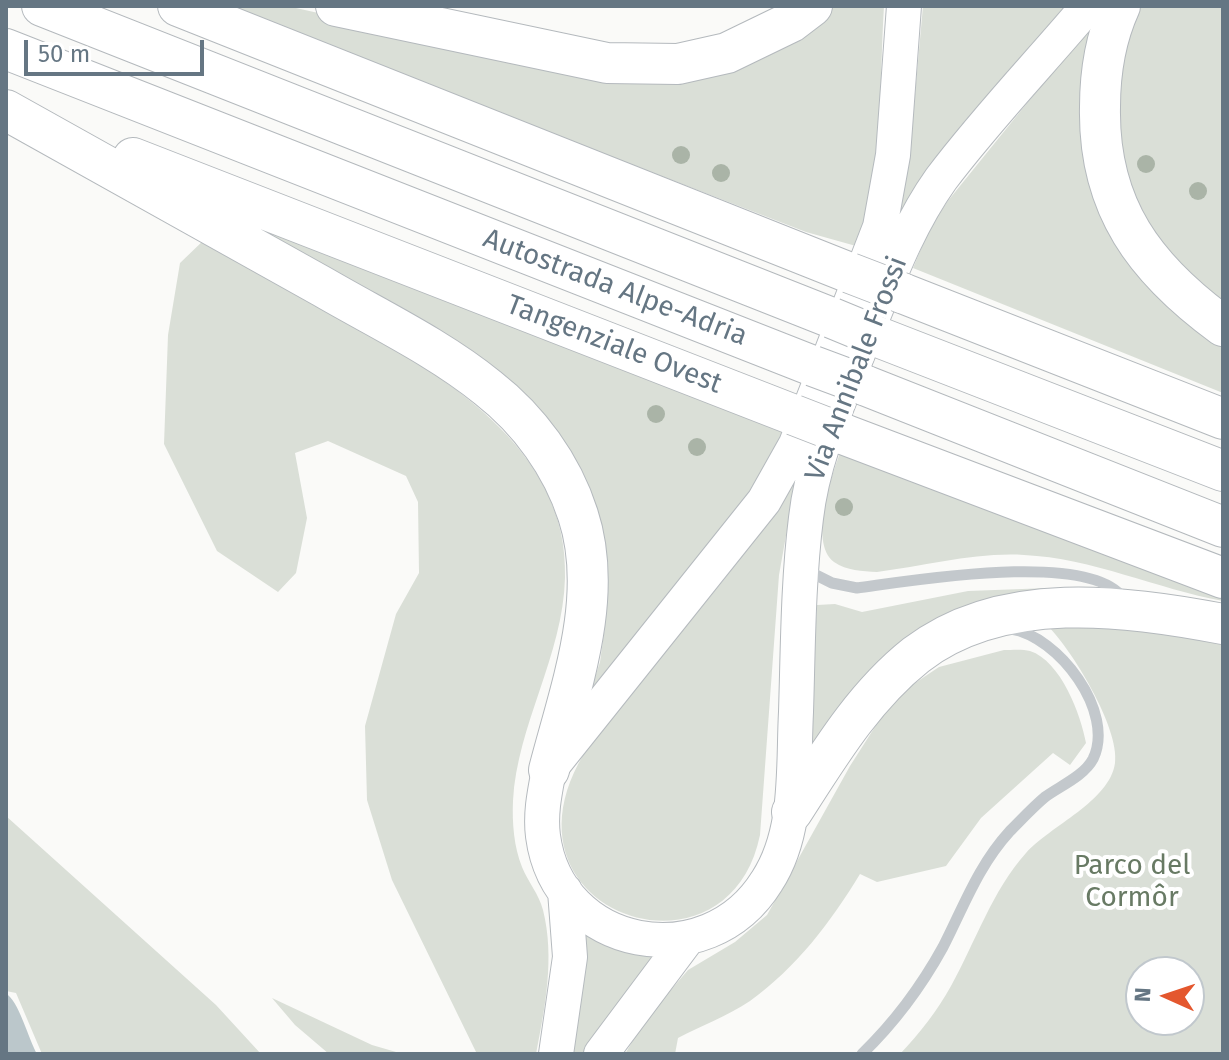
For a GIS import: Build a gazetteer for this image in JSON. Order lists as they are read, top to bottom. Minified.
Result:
{"streets":{"highway":["Autostrada Alpe-Adria","Tangenziale Ovest"],"main road":["Via Annibale Frossi"]},"parks":["Parco del Cormôr"],"scale_bar":"50 m","north":"left"}
